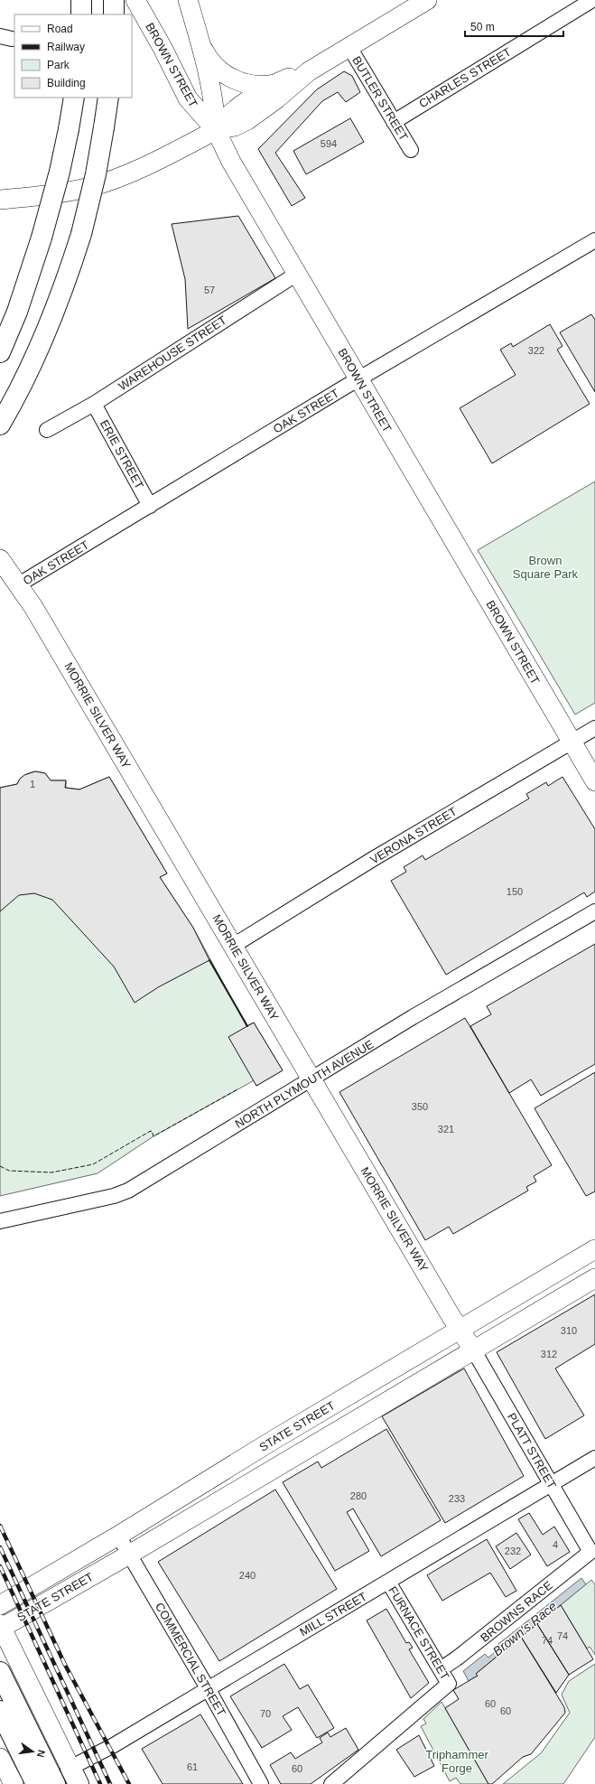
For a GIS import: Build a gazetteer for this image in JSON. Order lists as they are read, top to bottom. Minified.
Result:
{"streets":{"main road":["BROWN STREET","MORRIE SILVER WAY","STATE STREET"],"street":["CHARLES STREET","BUTLER STREET","WAREHOUSE STREET","OAK STREET","ERIE STREET","VERONA STREET","NORTH PLYMOUTH AVENUE","PLATT STREET","BROWNS RACE","MILL STREET","FURNACE STREET","COMMERCIAL STREET"]},"crossings":[["BROWN STREET","WAREHOUSE STREET"],["BROWN STREET","OAK STREET"],["BROWN STREET","VERONA STREET"],["CHARLES STREET","BUTLER STREET"],["WAREHOUSE STREET","ERIE STREET"],["OAK STREET","ERIE STREET"],["OAK STREET","MORRIE SILVER WAY"],["MORRIE SILVER WAY","VERONA STREET"],["MORRIE SILVER WAY","NORTH PLYMOUTH AVENUE"],["MORRIE SILVER WAY","STATE STREET"],["MORRIE SILVER WAY","PLATT STREET"],["STATE STREET","PLATT STREET"],["STATE STREET","COMMERCIAL STREET"],["PLATT STREET","BROWNS RACE"],["PLATT STREET","MILL STREET"],["BROWNS RACE","FURNACE STREET"],["MILL STREET","FURNACE STREET"],["MILL STREET","COMMERCIAL STREET"]],"water":["Brown's Race"],"parks":["Brown Square Park","Triphammer Forge"],"house_numbers":["594","57","322","1","150","350","321","310","312","280","233","4","232","240","74","74","60","60","70","61","60"],"legend":["Road","Railway","Park","Building"],"scale_bar":"50 m","north":"right"}
